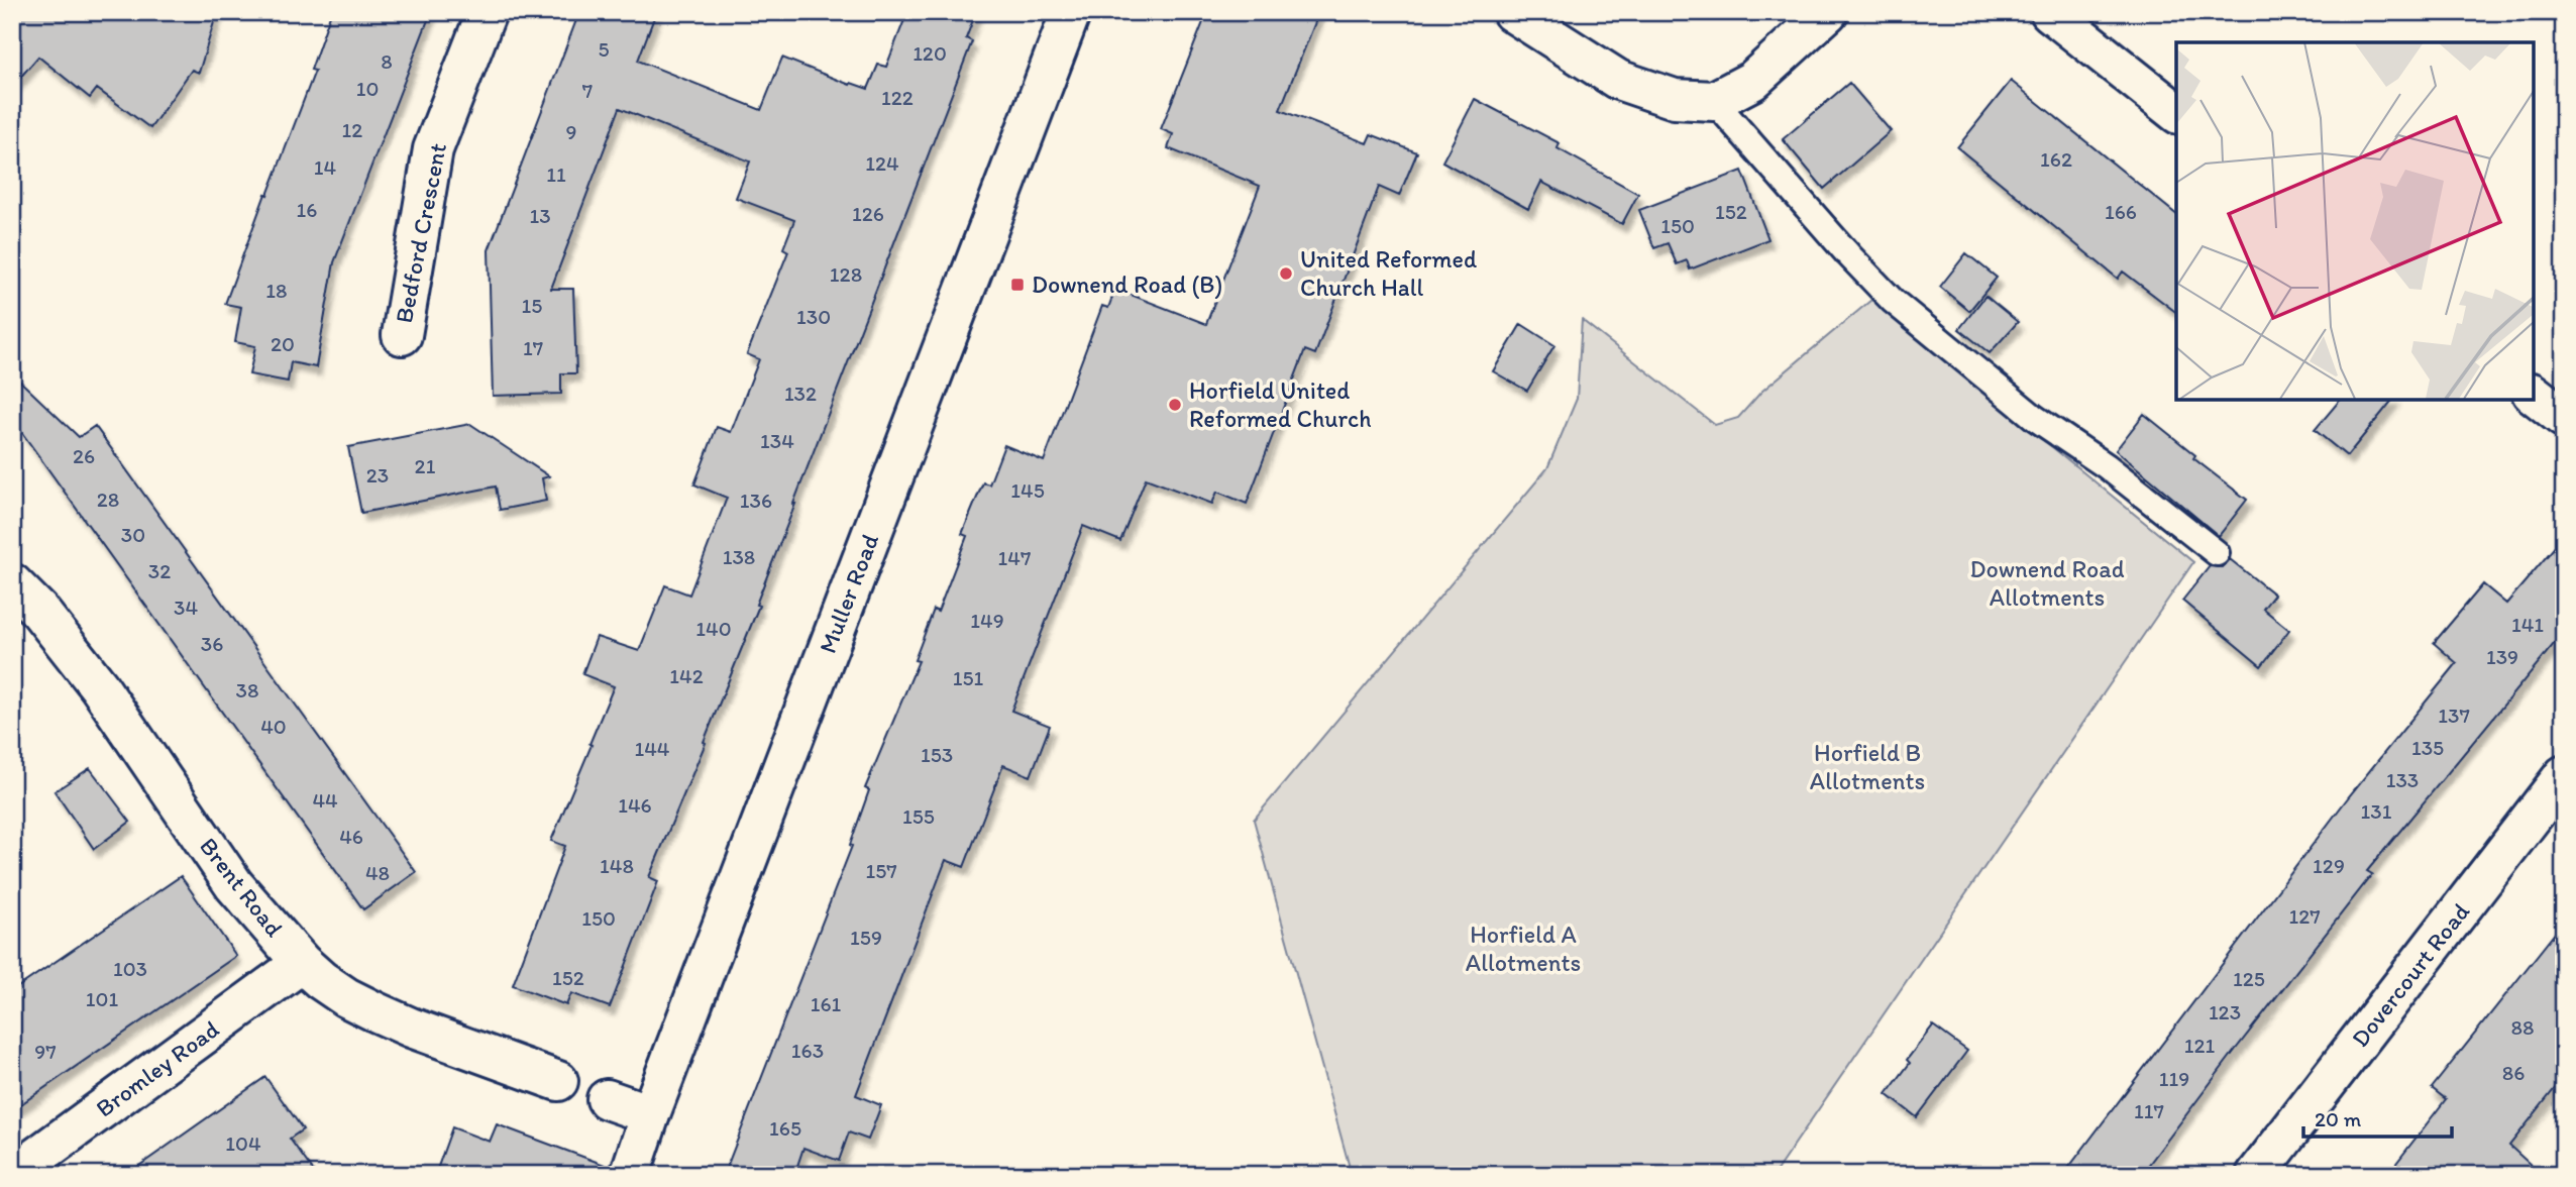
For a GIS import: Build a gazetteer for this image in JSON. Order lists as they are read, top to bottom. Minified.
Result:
{"streets":{"street":["Bedford Crescent","Muller Road","Brent Road","Dovercourt Road","Bromley Road"]},"crossings":[["Brent Road","Bromley Road"]],"parks":["Downend Road Allotments","Horfield B Allotments","Horfield A Allotments"],"places":{"other":["United Reformed Church Hall","Horfield United Reformed Church"],"transit":["Downend Road (B)"]},"house_numbers":["5","120","8","10","7","122","12","9","162","124","14","11","16","152","166","126","13","150","128","18","15","130","20","17","132","134","26","21","23","145","28","136","30","138","147","32","34","149","141","140","36","139","142","151","38","137","40","135","144","153","133","44","146","131","155","46","148","129","157","48","127","150","159","103","152","125","101","161","123","88","121","163","97","86","119","117","165","104"],"scale_bar":"20 m"}
